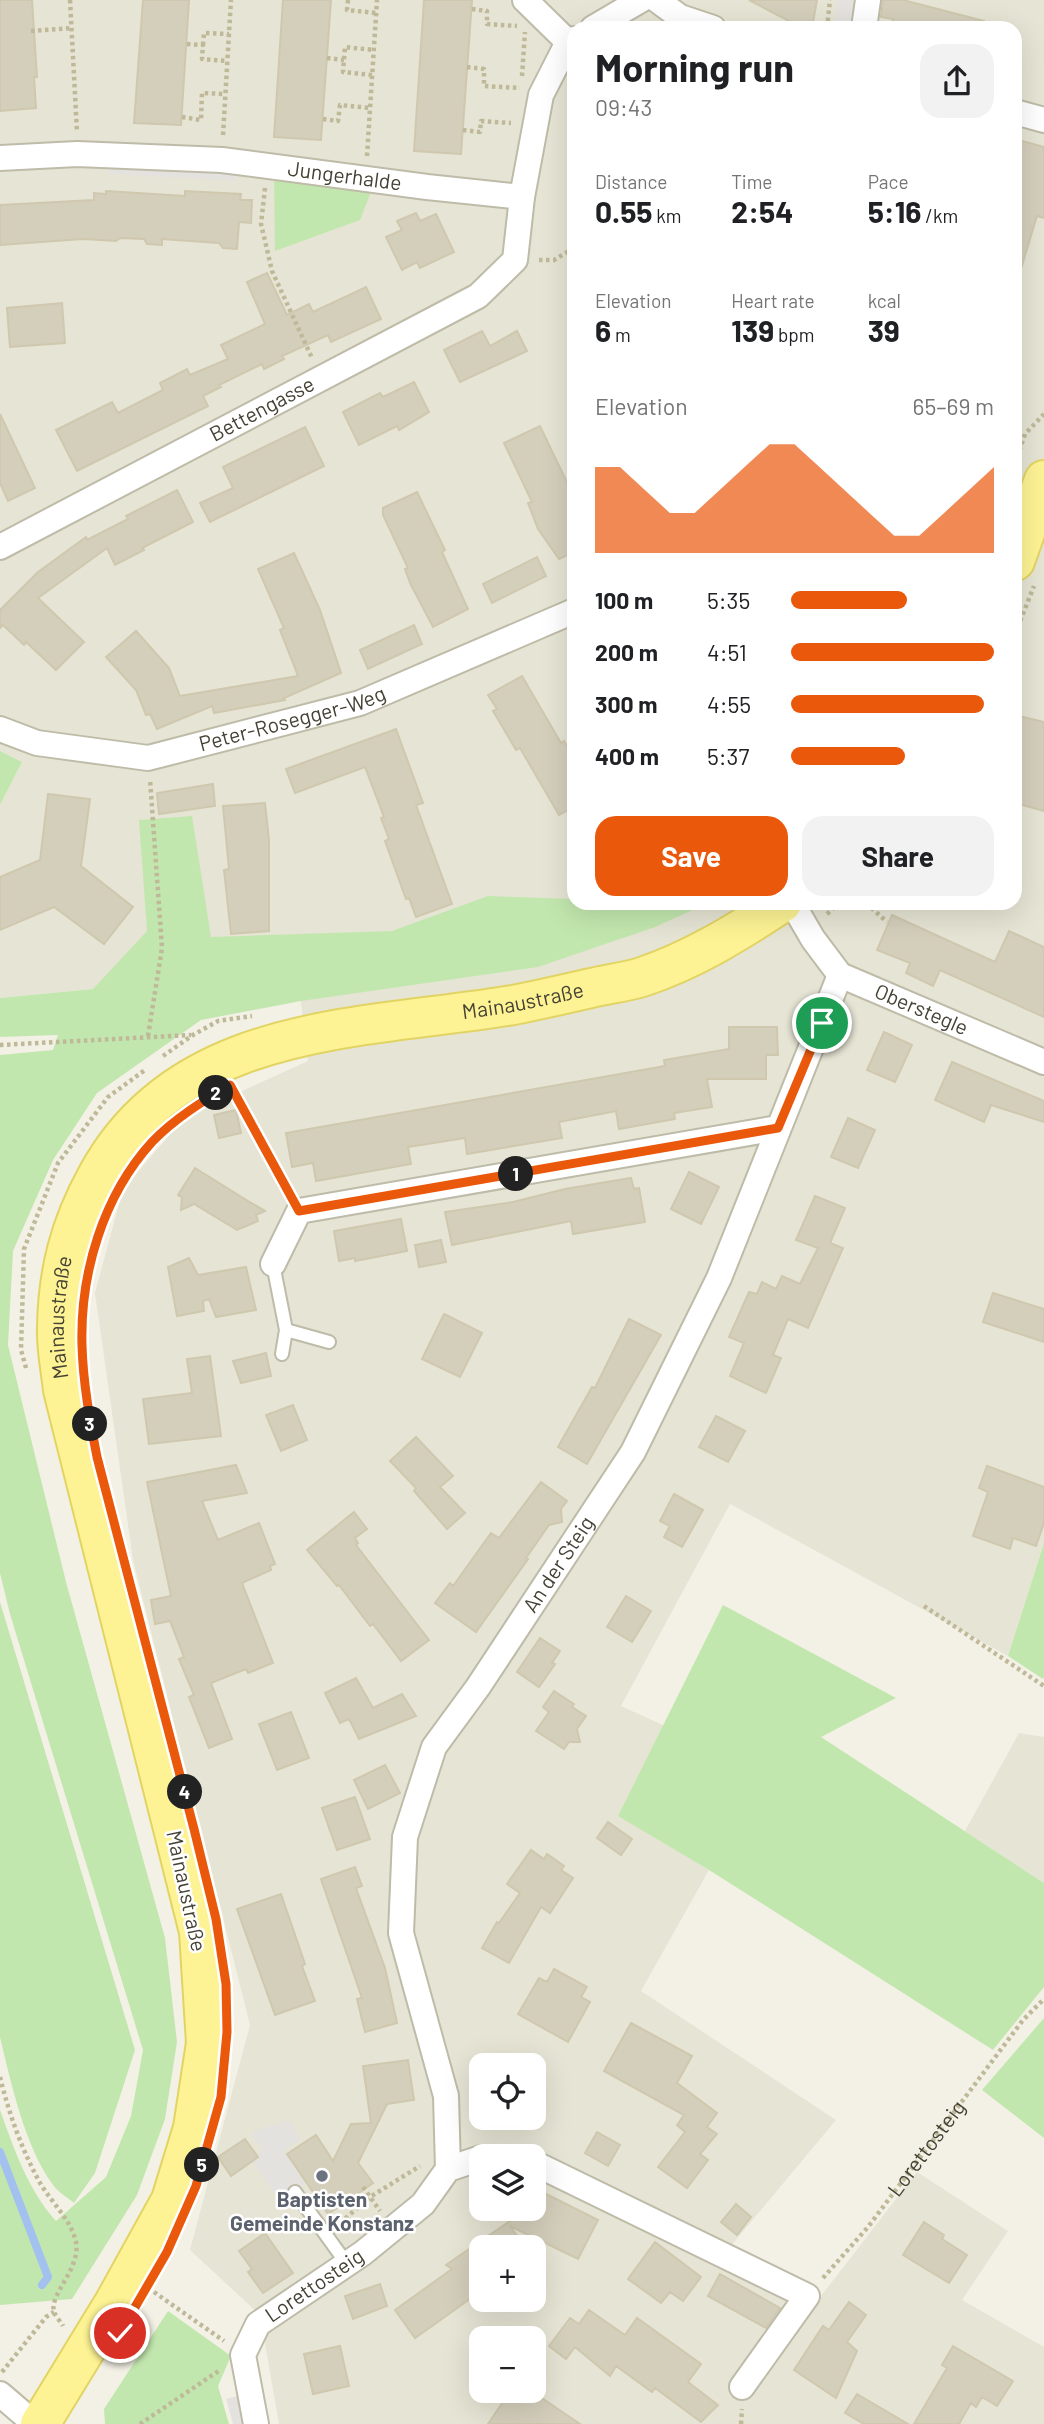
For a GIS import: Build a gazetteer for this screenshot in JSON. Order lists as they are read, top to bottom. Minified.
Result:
{"streets":{"main road":["Mainaustraße"],"street":["Jungerhalde","Bettengasse","Peter-Rosegger-Weg","Oberstegle","An der Steig","Lorettosteig"]},"crossings":[["Oberstegle","An der Steig"],["An der Steig","Lorettosteig"]],"places":["Baptisten Gemeinde Konstanz"],"page":{"heading":["Morning run","09:43"],"stats":[["Distance","0.55 km"],["Time","2:54"],["Pace","5:16 /km"],["Elevation","6 m"],["Heart rate","139 bpm"],["kcal","39"]],"chart":["Elevation","65–69 m"],"list":[{"name":"100 m","note":"5:35"},{"name":"200 m","note":"4:51"},{"name":"300 m","note":"4:55"},{"name":"400 m","note":"5:37"}],"buttons":["Save","Share"],"pins":["2","1","3","4","5"],"map_buttons":["+","−"]}}
